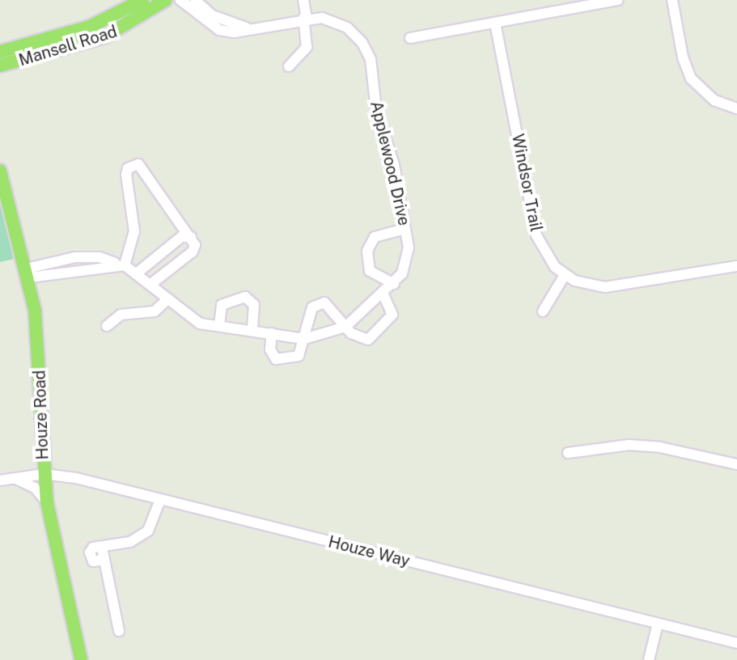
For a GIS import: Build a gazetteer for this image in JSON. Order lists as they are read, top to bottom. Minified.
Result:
{"streets":{"main road":["Mansell Road","Houze Road"],"street":["Applewood Drive","Windsor Trail","Houze Way"]},"crossings":[["Houze Road","Houze Way"]]}
